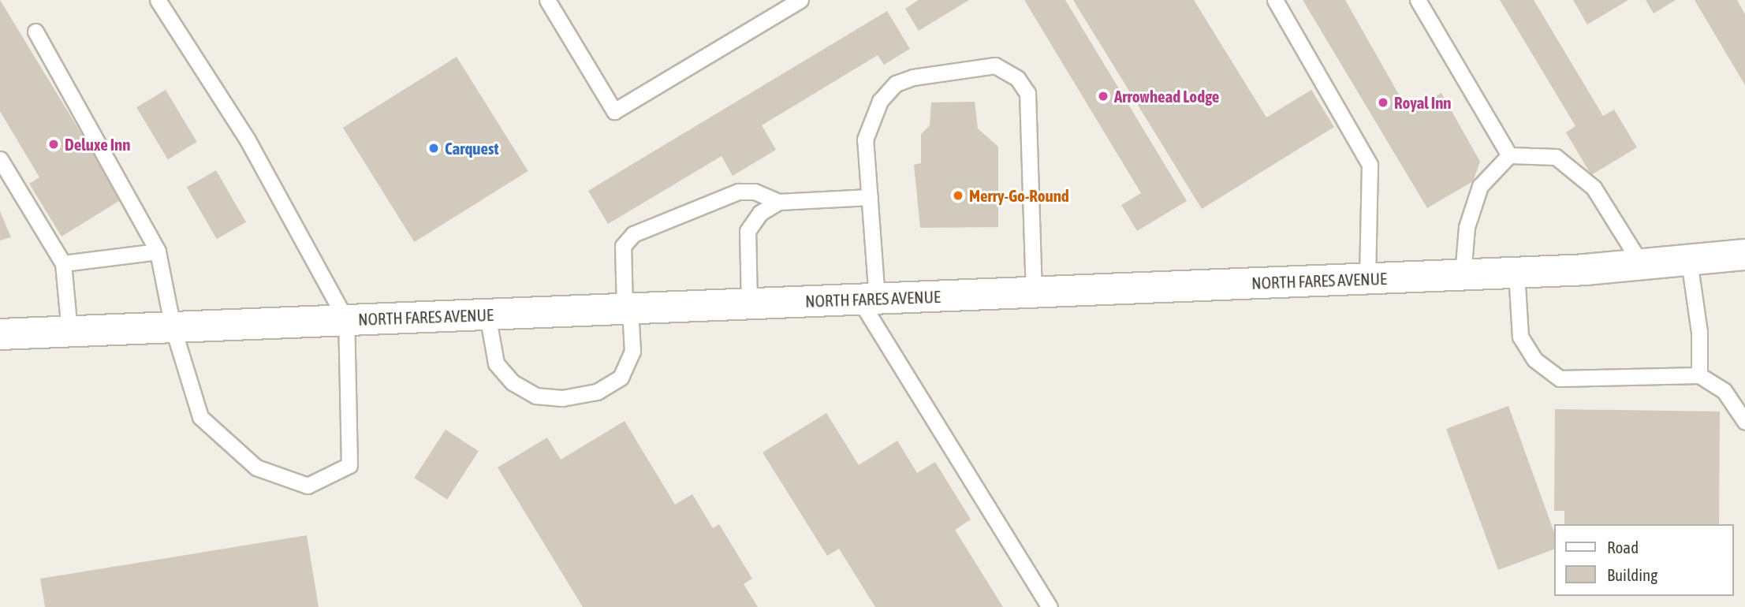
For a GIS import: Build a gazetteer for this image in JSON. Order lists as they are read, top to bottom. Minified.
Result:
{"streets":{"street":["NORTH FARES AVENUE"]},"places":["Arrowhead Lodge","Royal Inn","Deluxe Inn","Carquest","Merry-Go-Round"],"legend":["Road","Building"]}
